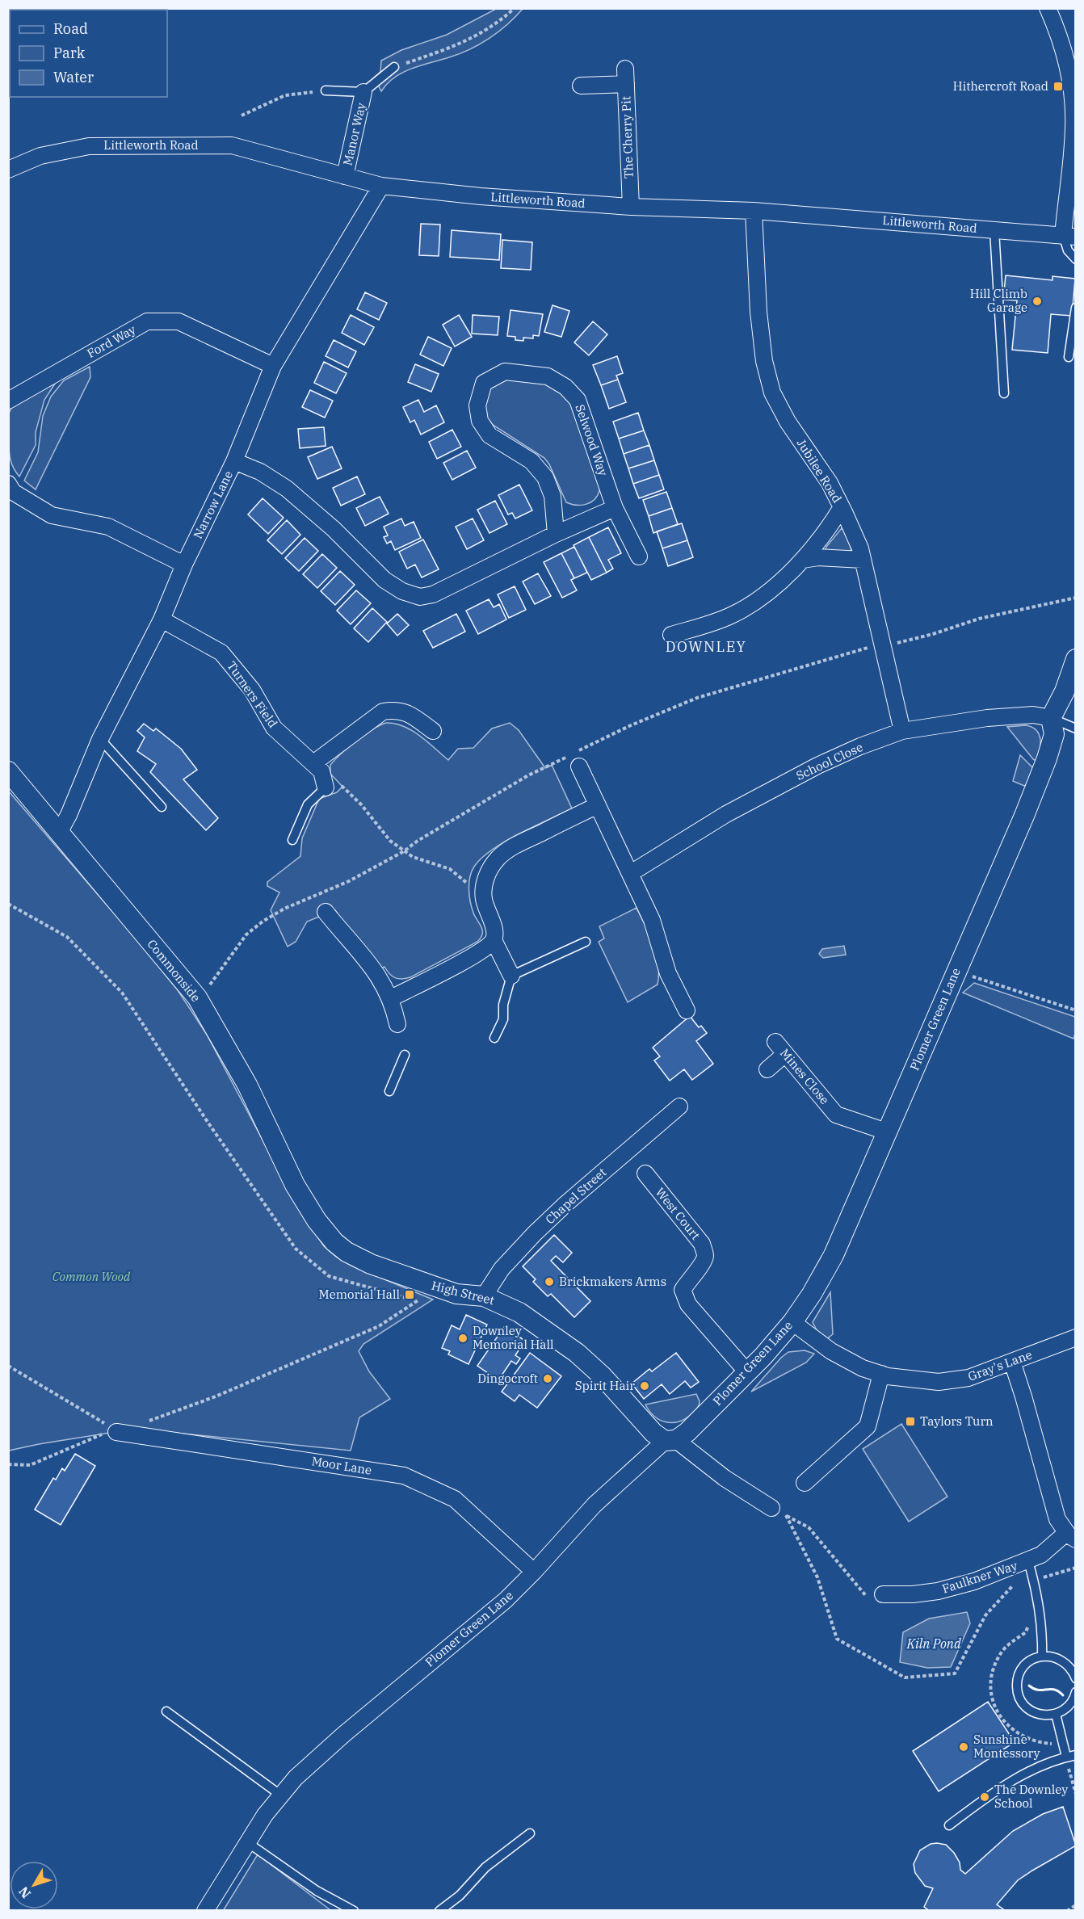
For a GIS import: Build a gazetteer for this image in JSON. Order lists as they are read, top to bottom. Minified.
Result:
{"streets":{"street":["Manor Way","The Cherry Pit","Littleworth Road","Ford Way","Selwood Way","Jubilee Road","Narrow Lane","Turners Field","School Close","Commonside","Plomer Green Lane","Mines Close","Chapel Street","West Court","High Street","Gray's Lane","Moor Lane","Faulkner Way"]},"crossings":[["Manor Way","Littleworth Road"],["The Cherry Pit","Littleworth Road"],["Littleworth Road","Jubilee Road"],["Littleworth Road","Narrow Lane"],["Ford Way","Narrow Lane"],["Jubilee Road","School Close"],["Narrow Lane","Turners Field"],["Narrow Lane","Commonside"],["School Close","Plomer Green Lane"],["Commonside","High Street"],["Plomer Green Lane","Mines Close"],["Plomer Green Lane","West Court"],["Plomer Green Lane","High Street"],["Plomer Green Lane","Gray's Lane"],["Plomer Green Lane","Moor Lane"],["Chapel Street","High Street"],["Gray's Lane","Faulkner Way"]],"districts":["DOWNLEY"],"water":["Kiln Pond"],"parks":["Common Wood"],"places":{"transit":["Hithercroft Road","Memorial Hall","Taylors Turn"],"other":["Hill Climb Garage","Brickmakers Arms","Downley Memorial Hall","Dingocroft","Spirit Hair","Sunshine Montessory","The Downley School"]},"legend":["Road","Park","Water"],"north":"bottom left"}
